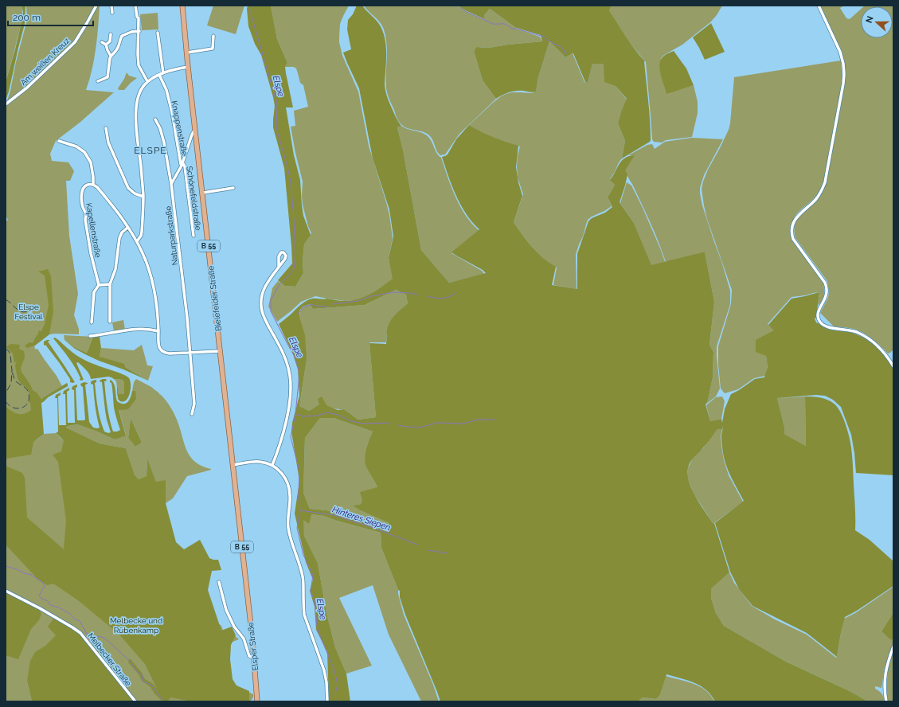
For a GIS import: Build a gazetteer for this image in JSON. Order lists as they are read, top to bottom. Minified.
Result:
{"streets":{"main road":["B 55","Bielefelder Straße","Elsper Straße"],"street":["Am weißen Kreuz","Knappenstraße","Schönefeldstraße","Kapellenstraße","Naturparkstraße","Melbecker Straße"]},"crossings":[["Knappenstraße","Schönefeldstraße"],["Bielefelder Straße","Elsper Straße"]],"districts":["ELSPE"],"water":["Elspe","Hinteres Siepen"],"parks":["Elspe Festival","Melbecke und Rübenkamp"],"scale_bar":"200 m","north":"left"}
